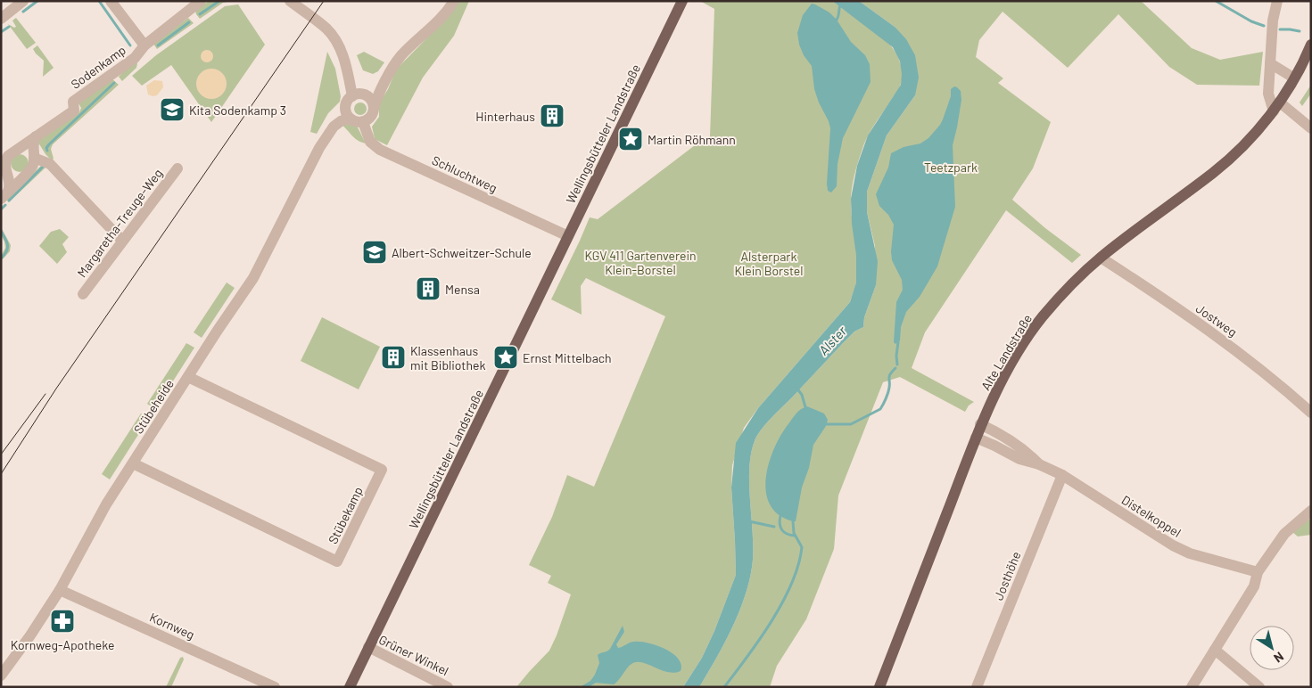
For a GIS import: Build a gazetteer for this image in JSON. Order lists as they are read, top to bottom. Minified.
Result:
{"streets":{"main road":["Wellingsbütteler Landstraße","Alte Landstraße"],"street":["Sodenkamp","Schluchtweg","Margaretha-Treuge-Weg","Jostweg","Stübeheide","Stübekamp","Distelkoppel","Josthöhe","Kornweg","Grüner Winkel"]},"crossings":[["Wellingsbütteler Landstraße","Schluchtweg"],["Wellingsbütteler Landstraße","Grüner Winkel"],["Schluchtweg","Stübeheide"],["Jostweg","Alte Landstraße"],["Alte Landstraße","Distelkoppel"],["Stübeheide","Stübekamp"],["Stübeheide","Kornweg"],["Distelkoppel","Josthöhe"]],"water":["Alster"],"parks":["Teetzpark","KGV 411 Gartenverein Klein-Borstel","Alsterpark Klein Borstel"],"places":{"school or university":["Kita Sodenkamp 3","Albert-Schweitzer-Schule"],"building":["Hinterhaus","Mensa","Klassenhaus mit Bibliothek"],"place":["Martin Röhmann","Ernst Mittelbach"],"pharmacy":["Kornweg-Apotheke"]},"north":"bottom right"}
